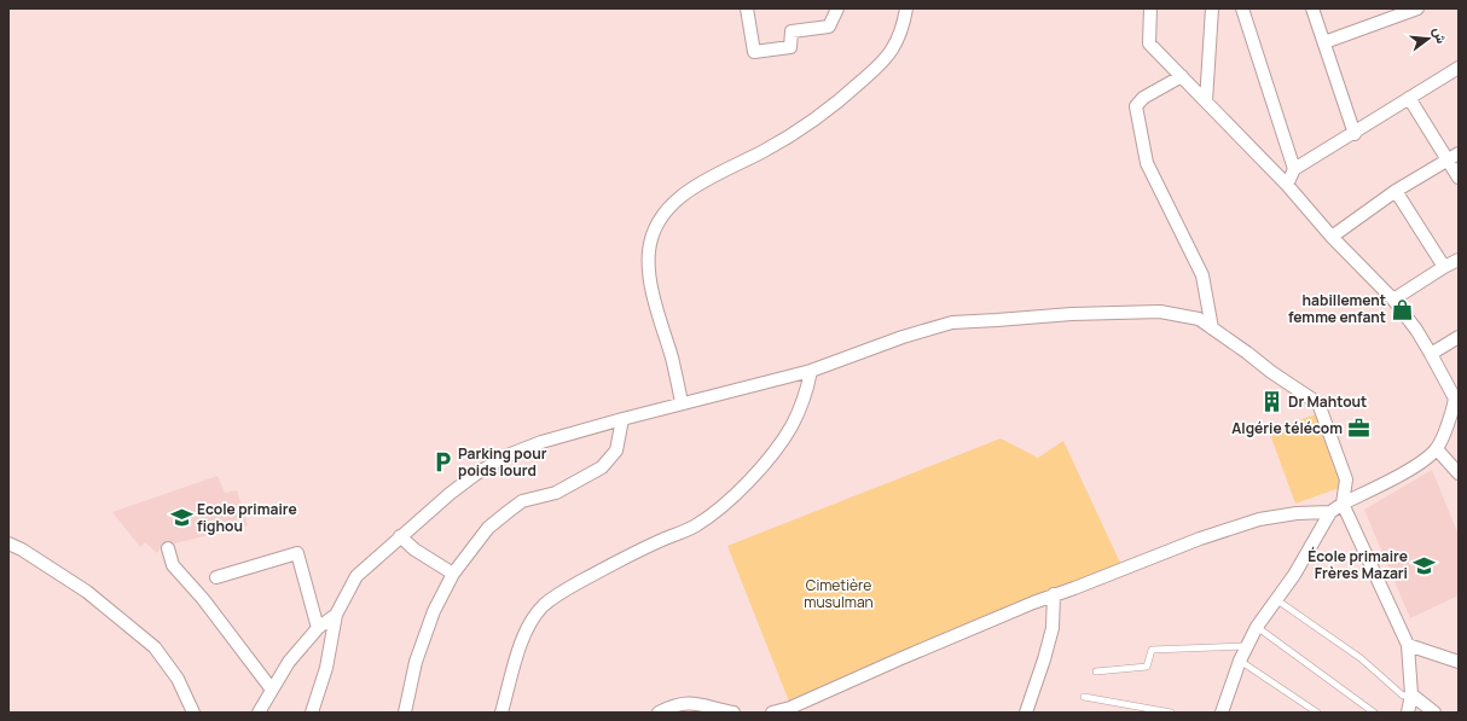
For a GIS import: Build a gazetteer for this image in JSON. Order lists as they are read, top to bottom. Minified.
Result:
{"parks":["Cimetière musulman"],"places":{"shop":["habillement femme enfant"],"building":["Dr Mahtout"],"office":["Algérie télécom"],"parking":["Parking pour poids lourd"],"school or university":["Ecole primaire fighou","École primaire Frères Mazari"]},"north":"right"}
